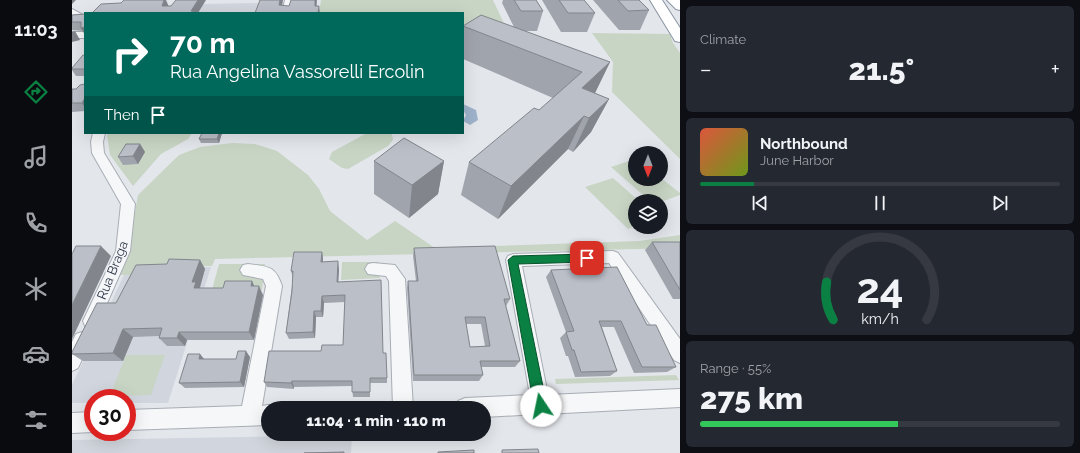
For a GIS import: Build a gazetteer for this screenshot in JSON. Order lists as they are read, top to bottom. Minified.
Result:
{"streets":{"street":["Rua Braga"]},"north":"bottom","page":{"tabs":"11:03","tile":["Climate",["Range · 55%","275 km"]],"turn":["70 m","Rua Angelina Vassorelli Ercolin"],"heat":["−","21.5°","+"],"then":"Then","song":["Northbound","June Harbor"],"limit":"30","trip":"11:04 · 1 min · 110 m","gauge":["24","km/h"]}}
